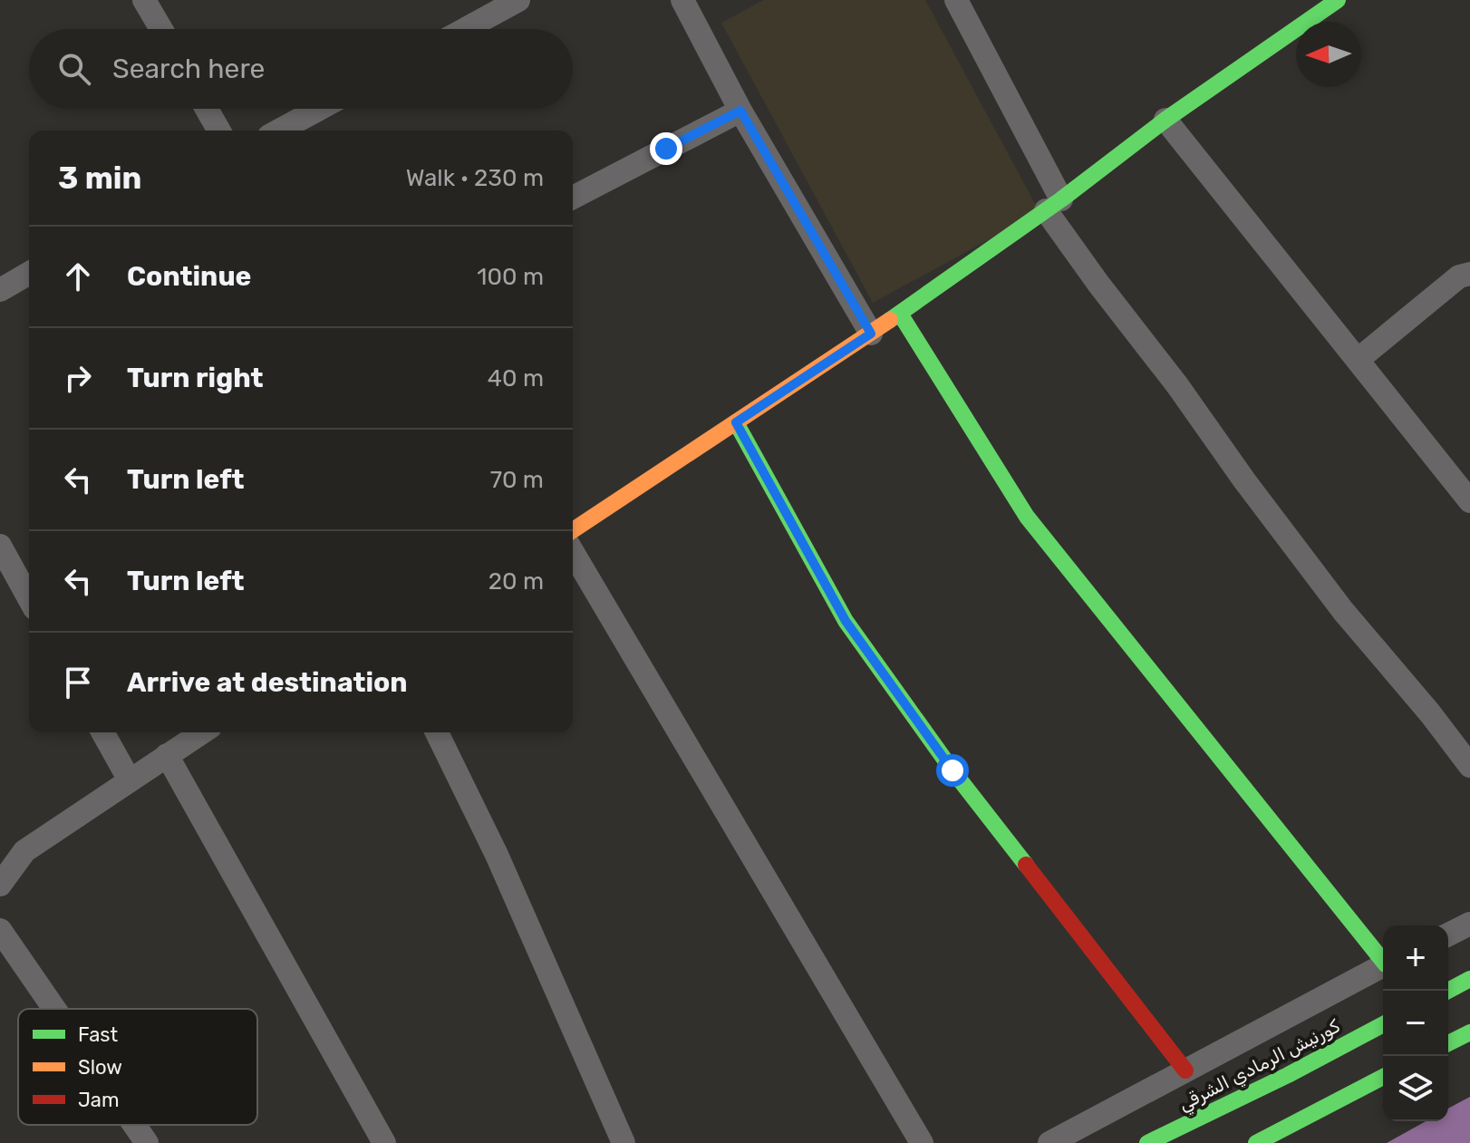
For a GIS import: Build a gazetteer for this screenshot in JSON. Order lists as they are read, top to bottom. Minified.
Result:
{"streets":{"street":["كورنيش الرمادي الشرقي"]},"legend":["Fast","Slow","Jam"],"north":"left","page":{"search":"Search here","heading":["3 min","Walk · 230 m"],"list":[["Continue","100 m"],["Turn right","40 m"],["Turn left","70 m"],["Turn left","20 m"],"Arrive at destination"],"map_buttons":["+","−"]}}
